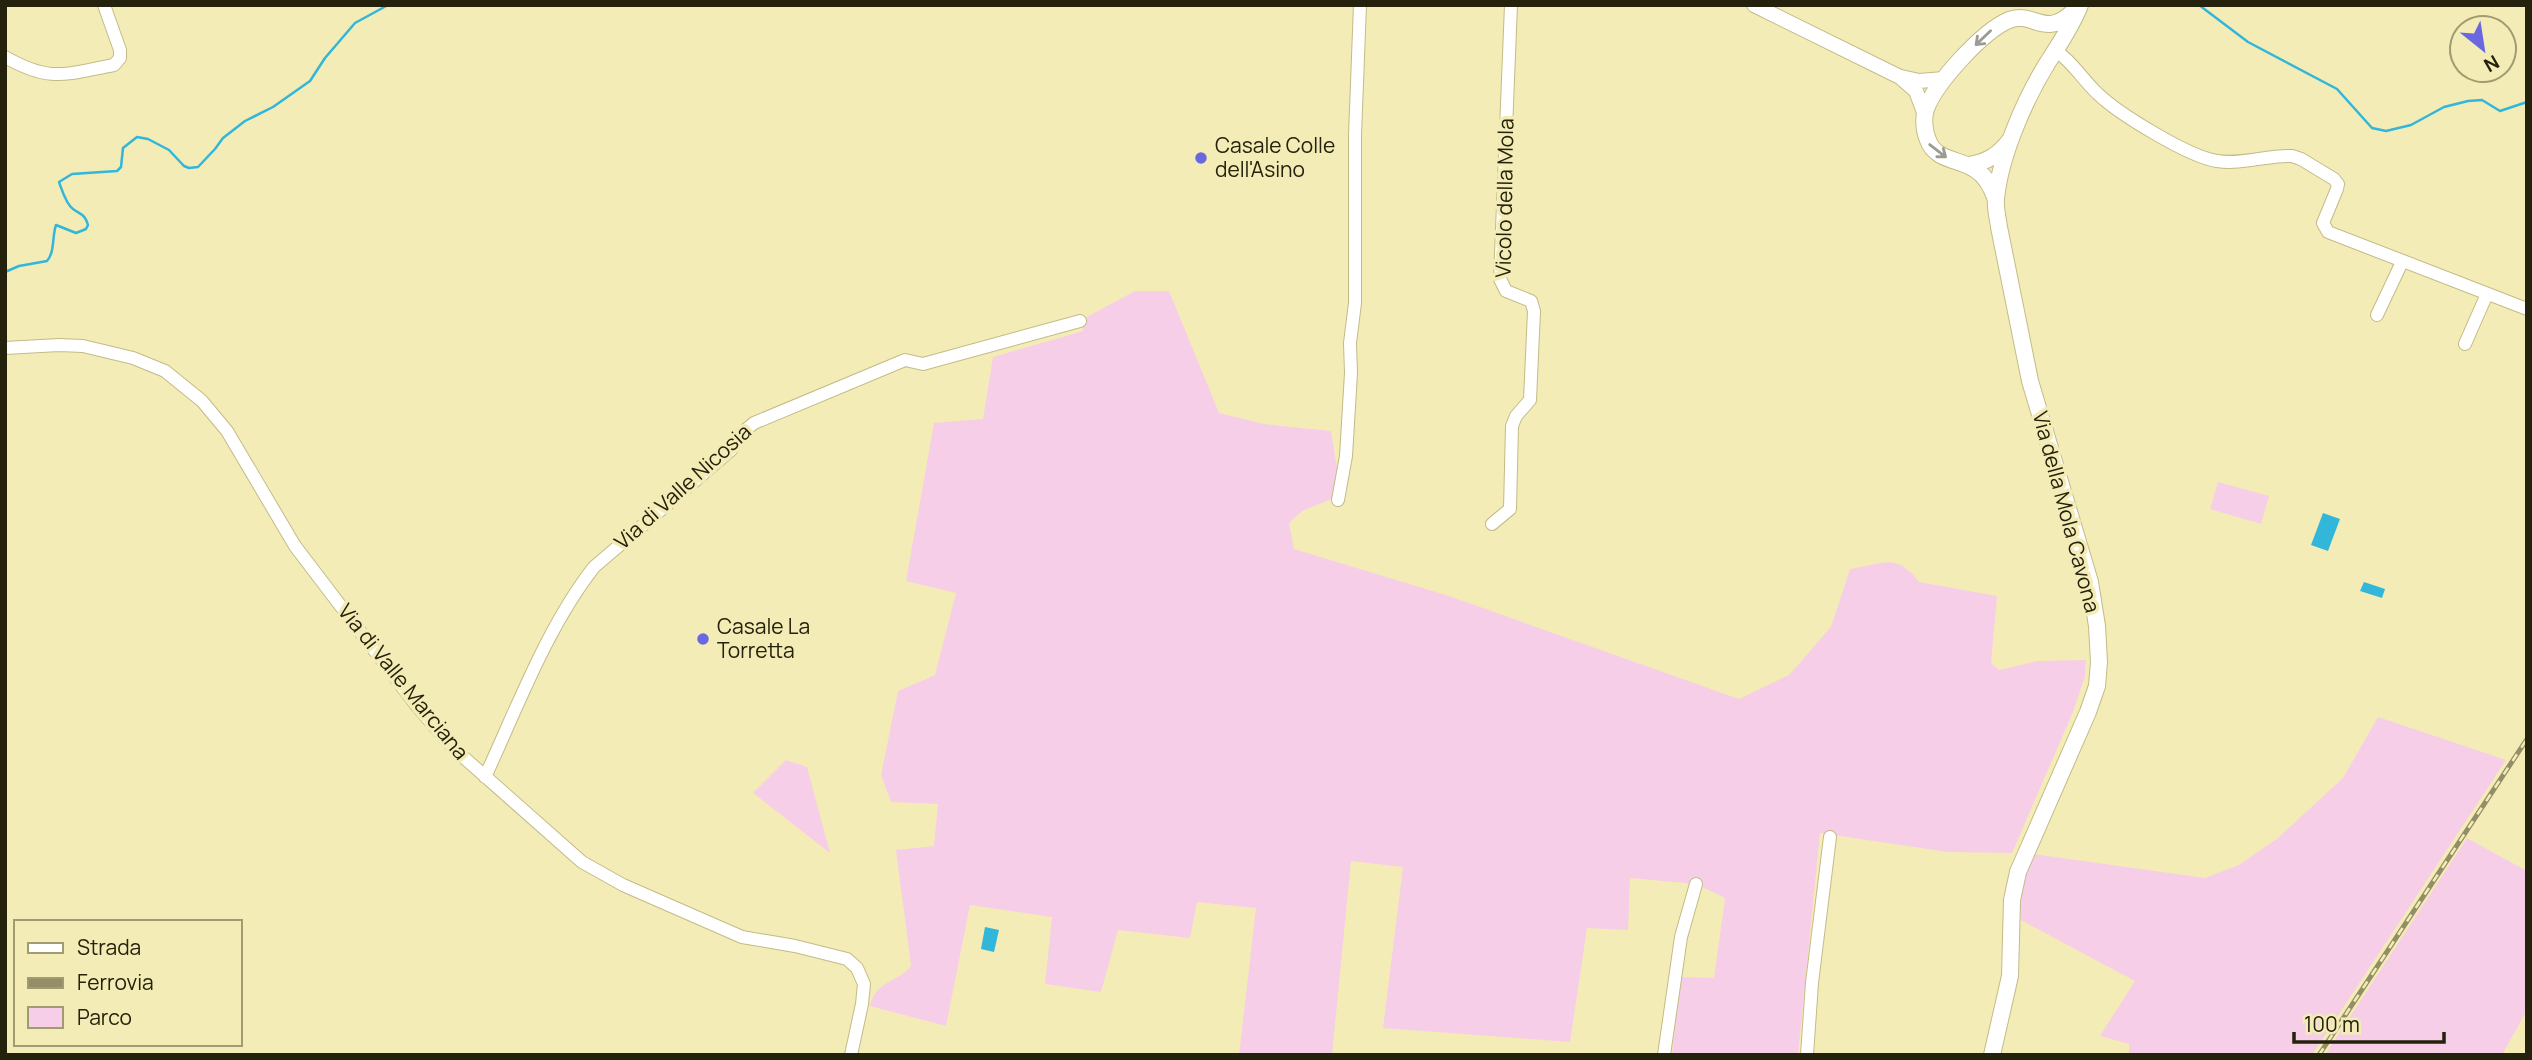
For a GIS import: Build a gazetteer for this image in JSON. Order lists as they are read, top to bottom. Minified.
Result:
{"streets":{"main road":["Via della Mola Cavona"],"street":["Vicolo della Mola","Via di Valle Nicosia","Via di Valle Marciana"]},"crossings":[["Via di Valle Nicosia","Via di Valle Marciana"]],"places":["Casale Colle dell'Asino","Casale La Torretta"],"legend":["Strada","Ferrovia","Parco"],"scale_bar":"100 m","north":"bottom right"}
